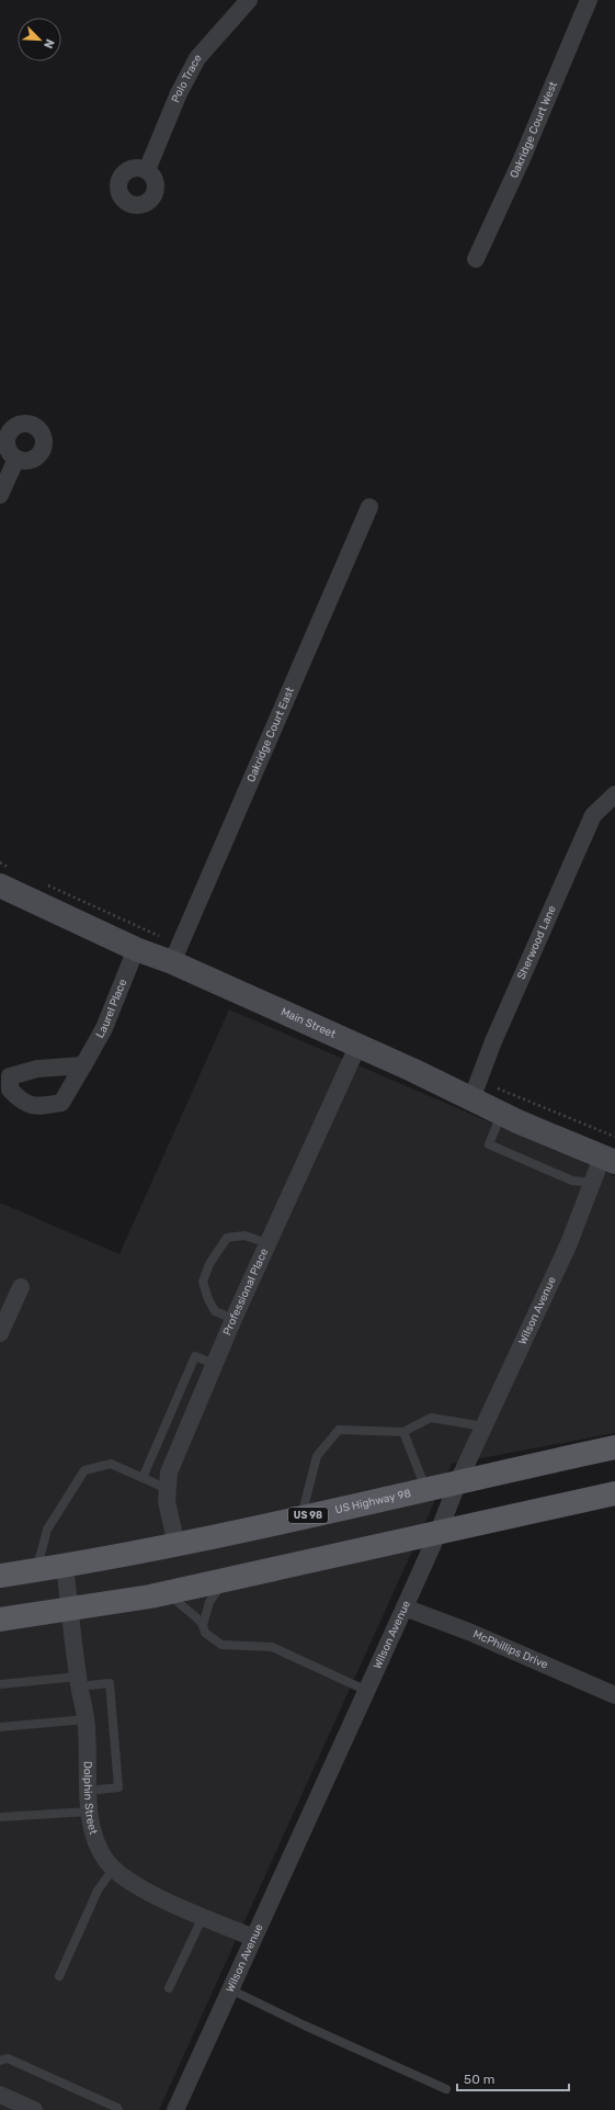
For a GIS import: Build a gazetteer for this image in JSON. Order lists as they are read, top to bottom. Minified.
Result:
{"streets":{"main road":["Main Street","US Highway 98","US 98"],"street":["Polo Trace","Oakridge Court West","Oakridge Court East","Sherwood Lane","Laurel Place","Professional Place","Wilson Avenue","McPhillips Drive","Dolphin Street"]},"crossings":[["Oakridge Court East","Main Street"],["Sherwood Lane","Main Street"],["Laurel Place","Main Street"],["Main Street","Professional Place"],["Main Street","Wilson Avenue"],["Professional Place","US Highway 98"],["Wilson Avenue","US Highway 98"],["Wilson Avenue","McPhillips Drive"],["Wilson Avenue","Dolphin Street"],["US Highway 98","Dolphin Street"]],"scale_bar":"50 m","north":"bottom right"}
